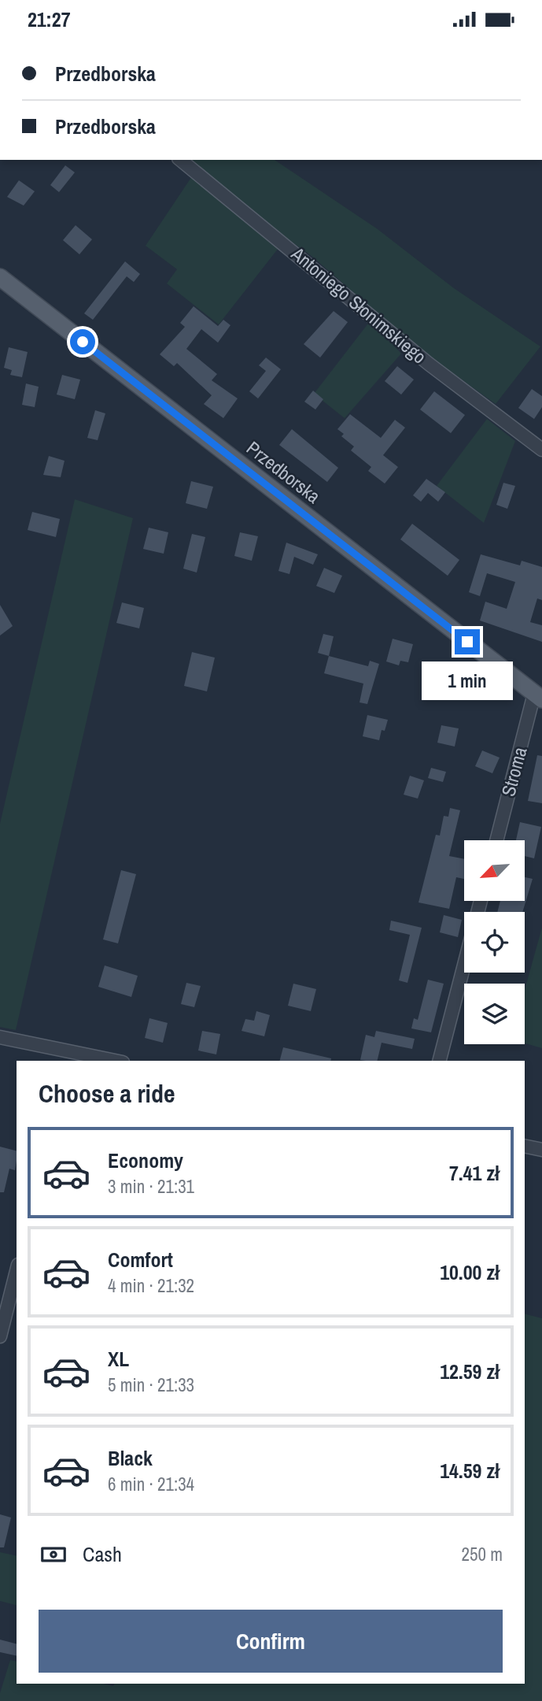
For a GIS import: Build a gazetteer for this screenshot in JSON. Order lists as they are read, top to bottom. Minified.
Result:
{"streets":{"main road":["Przedborska"],"street":["Antoniego Słonimskiego","Stroma"]},"crossings":[["Przedborska","Stroma"]],"north":"bottom left","page":{"status":"21:27","banner":["Przedborska","Przedborska"],"bubble":"1 min","heading":"Choose a ride","list":[{"name":"Economy","note":"3 min · 21:31","value":"7.41 zł"},{"name":"Comfort","note":"4 min · 21:32","value":"10.00 zł"},{"name":"XL","note":"5 min · 21:33","value":"12.59 zł"},{"name":"Black","note":"6 min · 21:34","value":"14.59 zł"}],"pay":["Cash","250 m"],"buttons":"Confirm"}}
